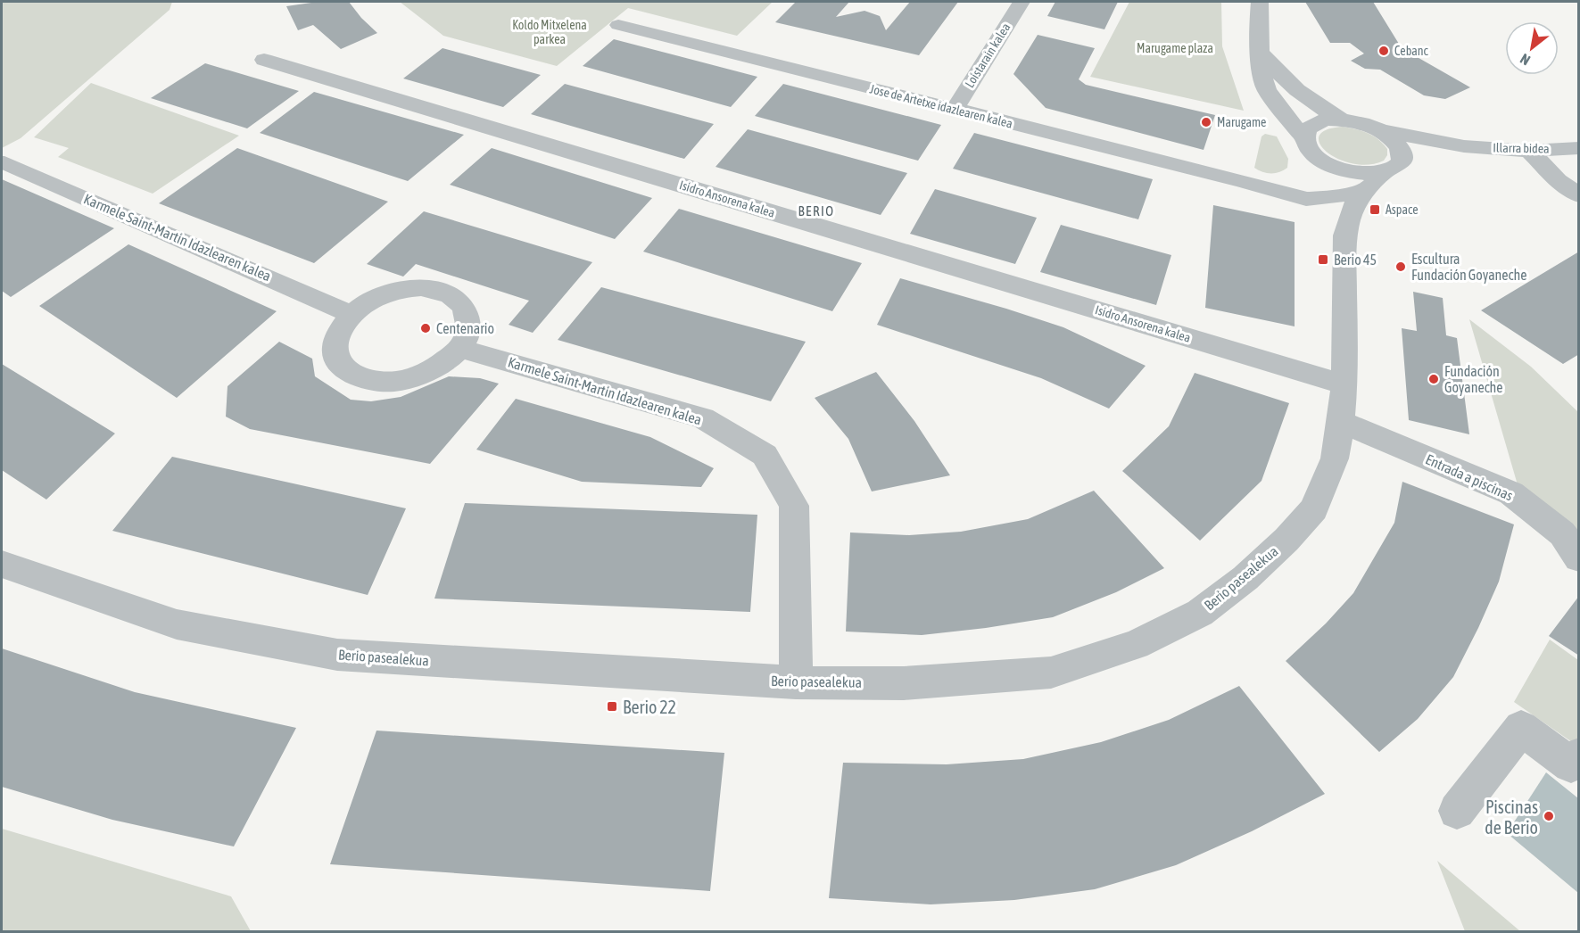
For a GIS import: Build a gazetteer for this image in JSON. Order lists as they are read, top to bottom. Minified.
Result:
{"streets":{"street":["Loistarain kalea","Jose de Artetxe idazlearen kalea","Illarra bidea","Isidro Ansorena kalea","Karmele Saint-Martin Idazlearen kalea","Entrada a piscinas","Berio pasealekua"]},"crossings":[["Loistarain kalea","Jose de Artetxe idazlearen kalea"],["Jose de Artetxe idazlearen kalea","Illarra bidea"],["Jose de Artetxe idazlearen kalea","Berio pasealekua"],["Illarra bidea","Berio pasealekua"],["Isidro Ansorena kalea","Berio pasealekua"],["Karmele Saint-Martin Idazlearen kalea","Berio pasealekua"],["Entrada a piscinas","Berio pasealekua"]],"districts":["BERIO"],"parks":["Koldo Mitxelena parkea","Marugame plaza"],"places":{"other":["Cebanc","Marugame","Escultura Fundación Goyaneche","Centenario","Fundación Goyaneche","Piscinas de Berio"],"transit":["Aspace","Berio 45","Berio 22"]},"north":"bottom left"}
